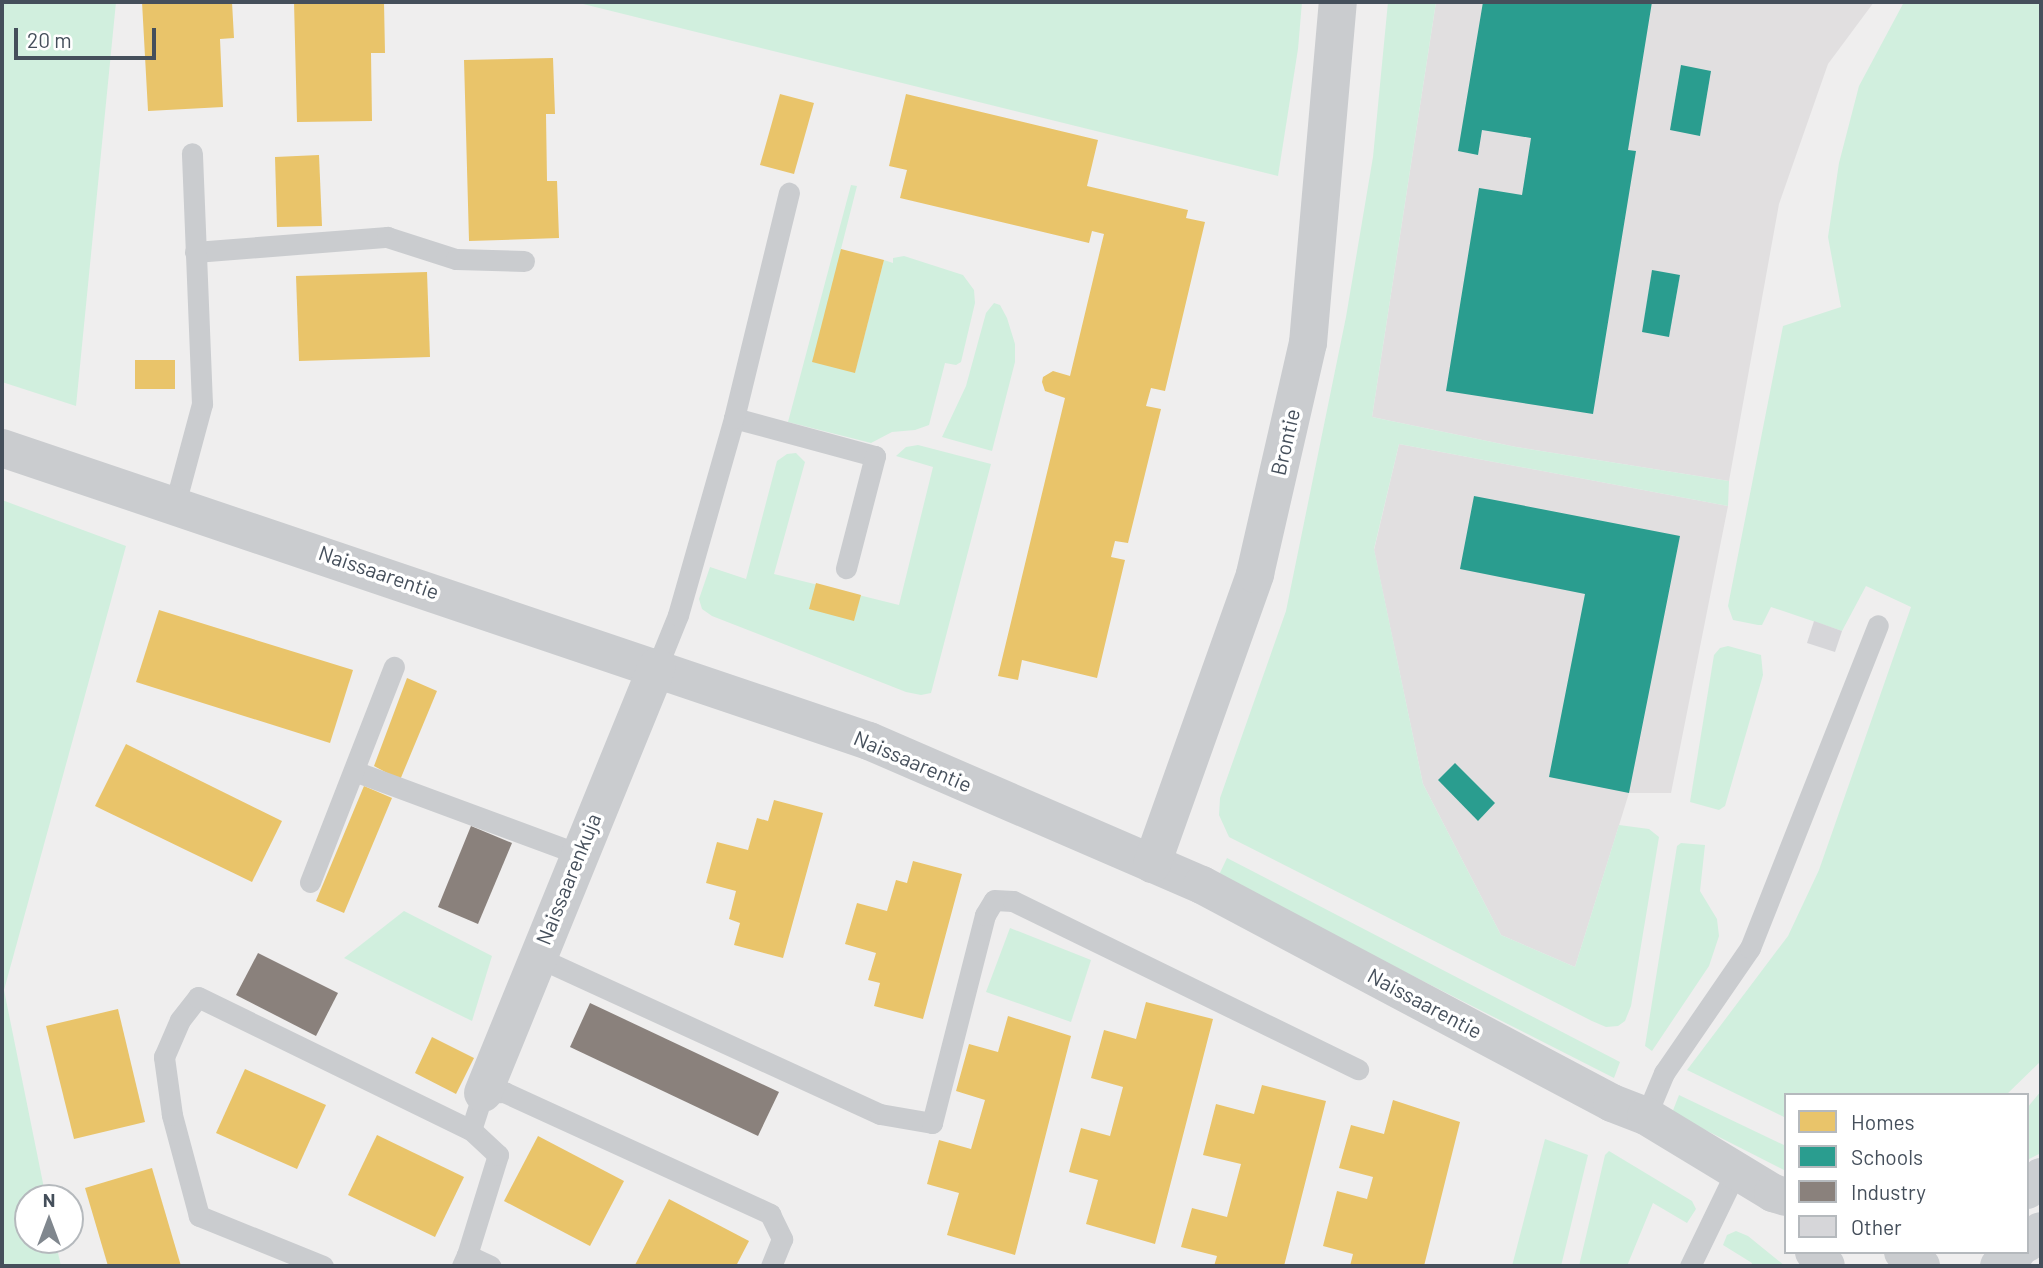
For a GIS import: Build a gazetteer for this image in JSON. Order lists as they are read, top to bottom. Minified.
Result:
{"streets":{"street":["Brontie","Naissaarentie","Naissaarenkuja"]},"crossings":[["Brontie","Naissaarentie"],["Naissaarentie","Naissaarenkuja"]],"legend":["Homes","Schools","Industry","Other"],"scale_bar":"20 m","north":"top"}
